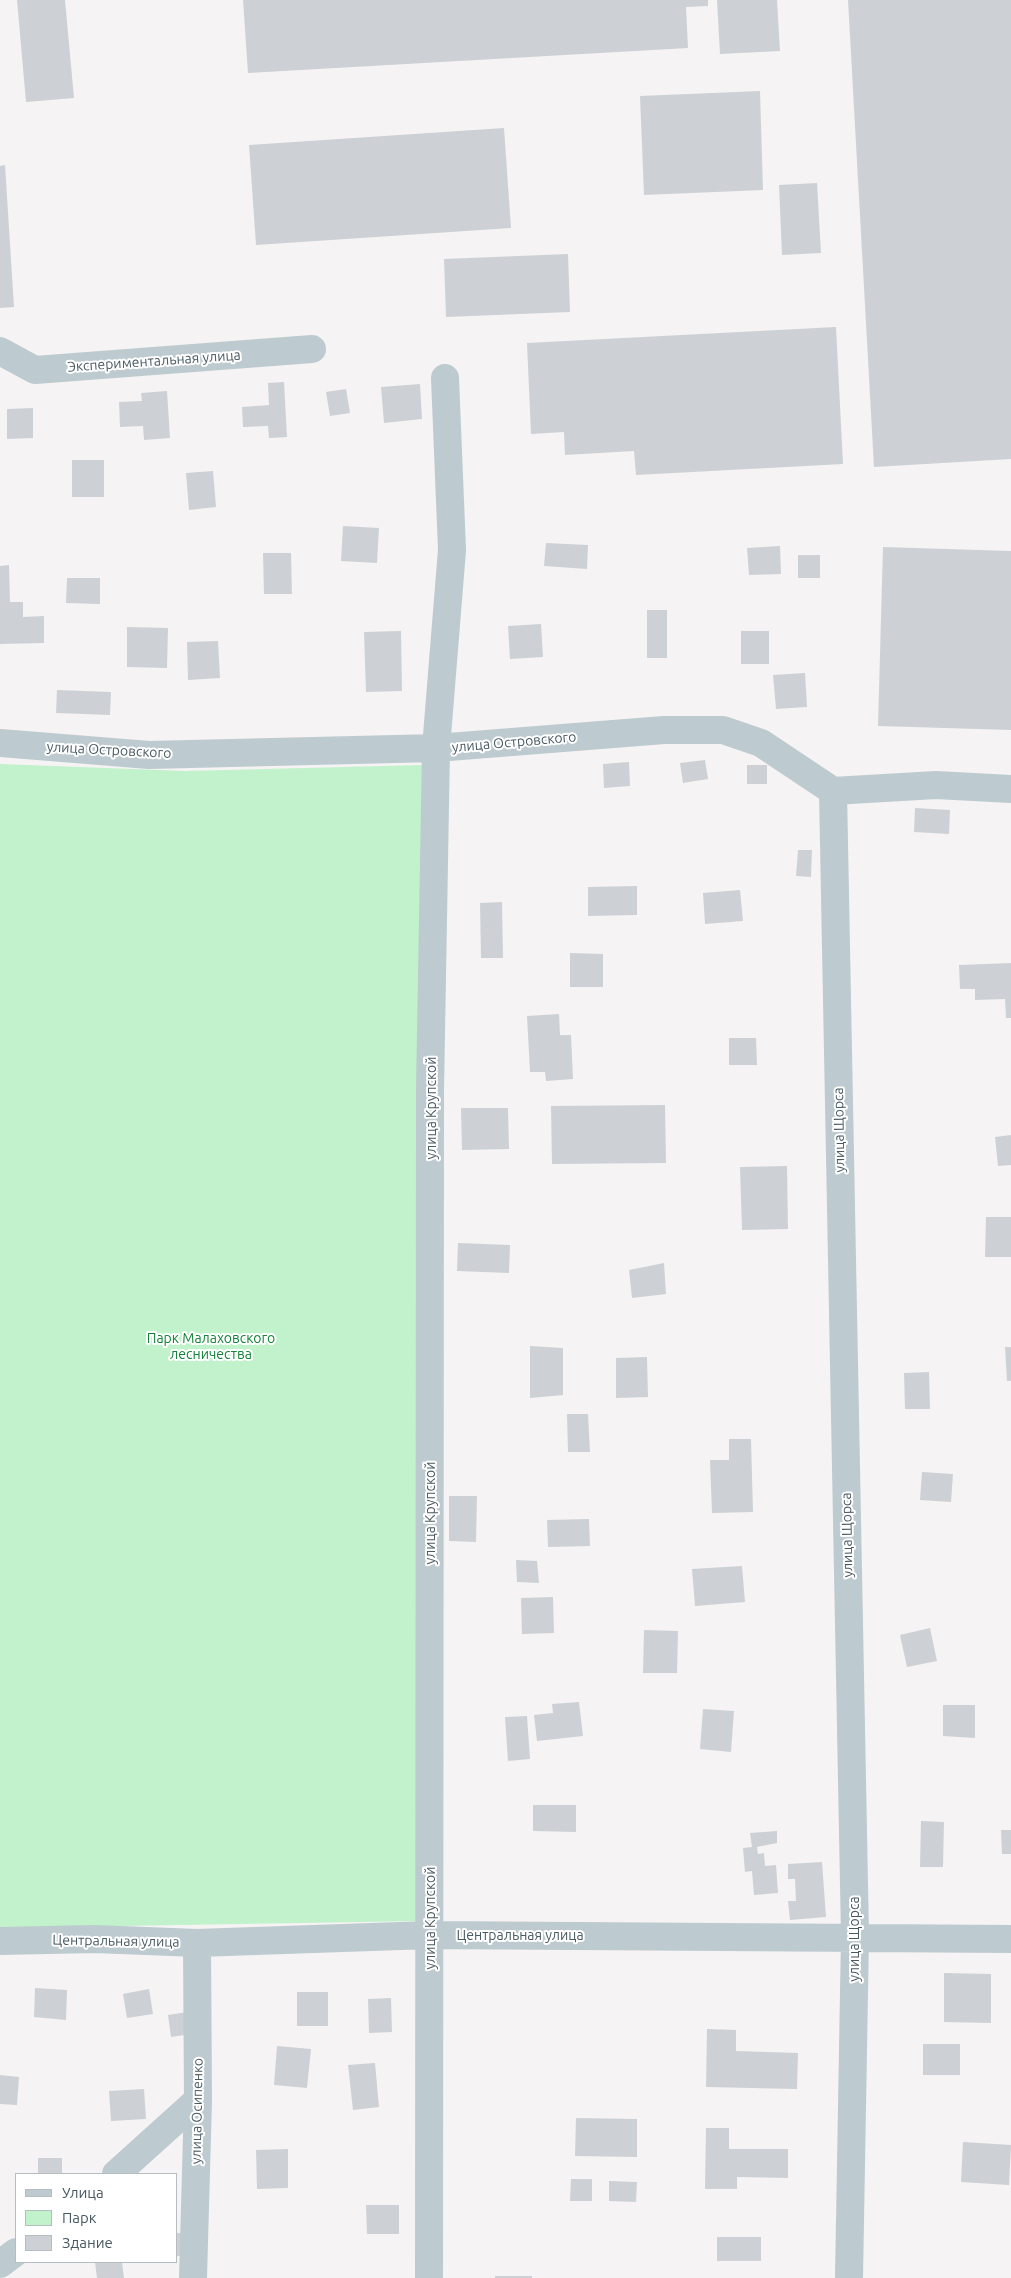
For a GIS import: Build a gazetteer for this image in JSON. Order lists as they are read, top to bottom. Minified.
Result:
{"streets":{"street":["Экспериментальная улица","улица Островского","улица Крупской","улица Щорса","Центральная улица","улица Осипенко"]},"crossings":[["улица Островского","улица Крупской"],["улица Островского","улица Щорса"],["улица Крупской","Центральная улица"],["улица Щорса","Центральная улица"],["Центральная улица","улица Осипенко"]],"parks":["Парк Малаховского лесничества"],"legend":["Улица","Парк","Здание"]}
